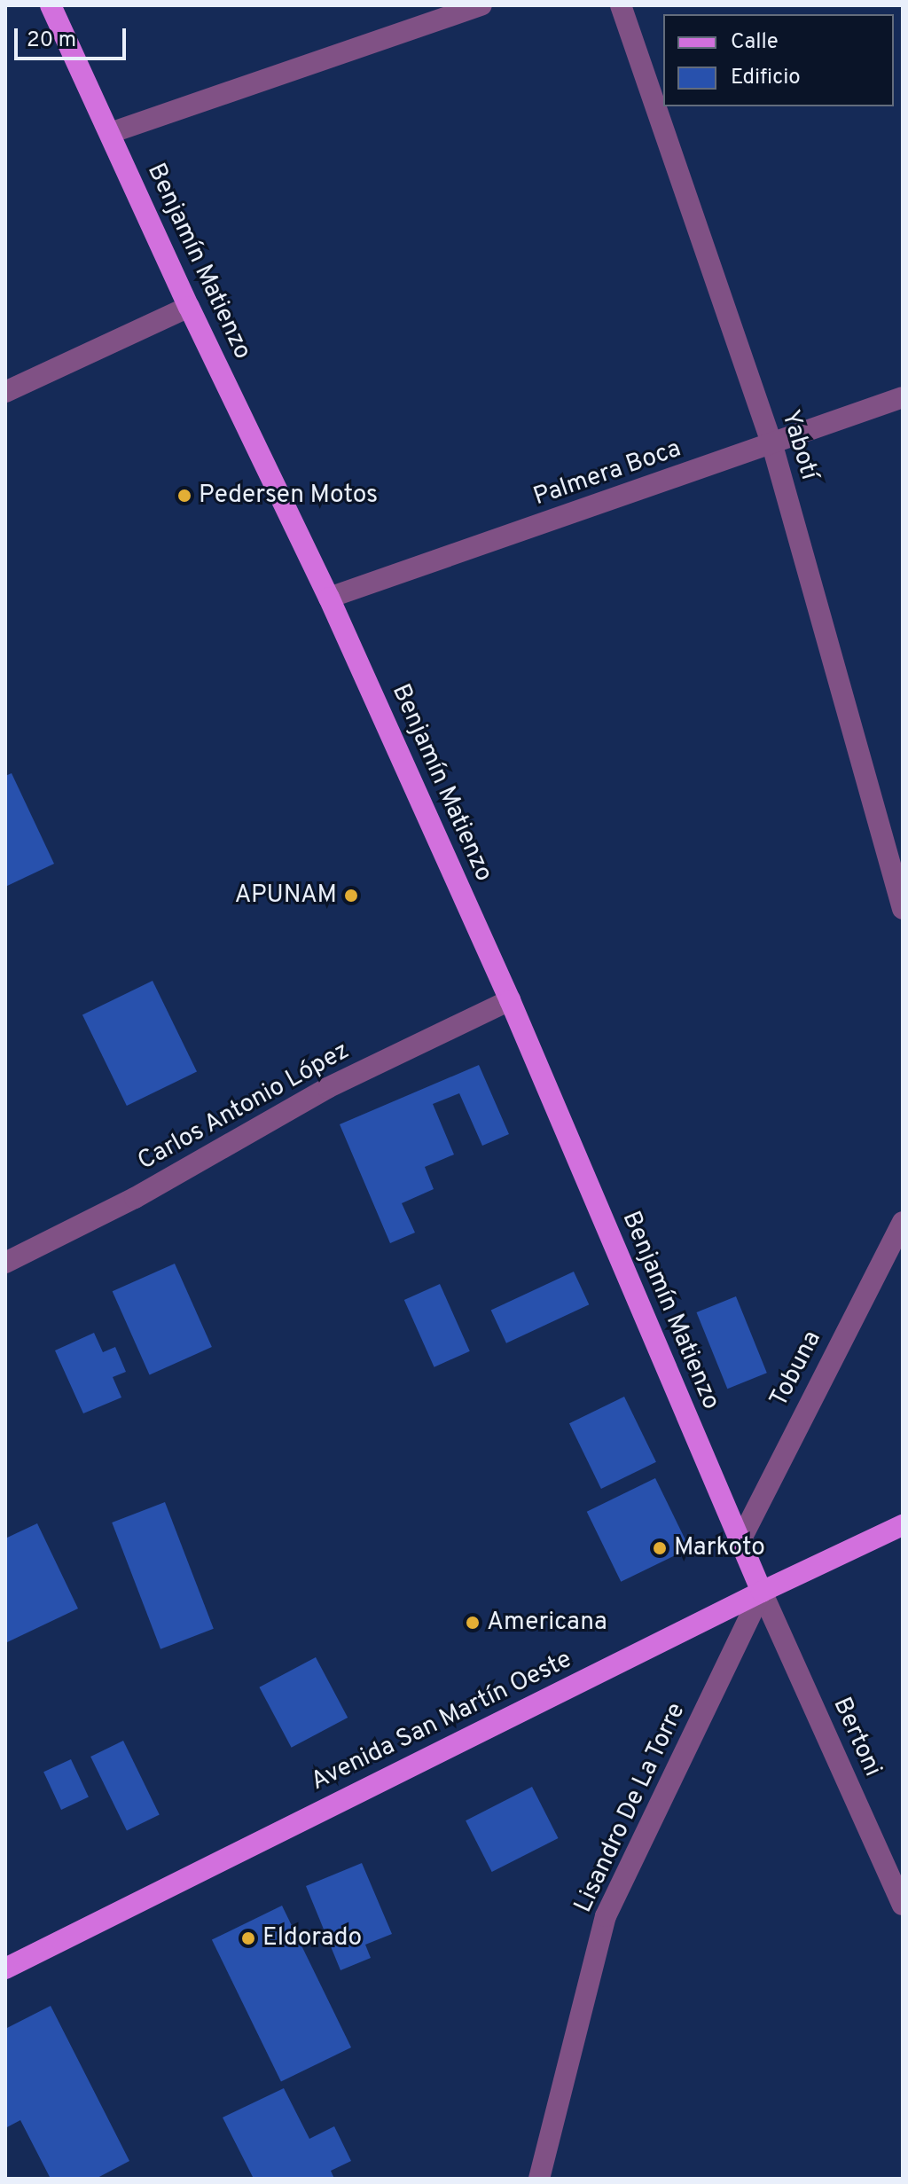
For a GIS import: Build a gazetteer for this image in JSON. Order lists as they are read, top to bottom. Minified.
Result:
{"streets":{"main road":["Benjamín Matienzo","Avenida San Martín Oeste"],"street":["Yabotí","Palmera Boca","Carlos Antonio López","Tobuna","Bertoni","Lisandro De La Torre"]},"crossings":[["Benjamín Matienzo","Palmera Boca"],["Benjamín Matienzo","Carlos Antonio López"],["Benjamín Matienzo","Tobuna"],["Benjamín Matienzo","Avenida San Martín Oeste"],["Benjamín Matienzo","Bertoni"],["Benjamín Matienzo","Lisandro De La Torre"],["Yabotí","Palmera Boca"],["Avenida San Martín Oeste","Bertoni"],["Avenida San Martín Oeste","Lisandro De La Torre"],["Bertoni","Lisandro De La Torre"]],"places":["Pedersen Motos","APUNAM","Markoto","Americana","Eldorado"],"legend":["Calle","Edificio"],"scale_bar":"20 m"}
